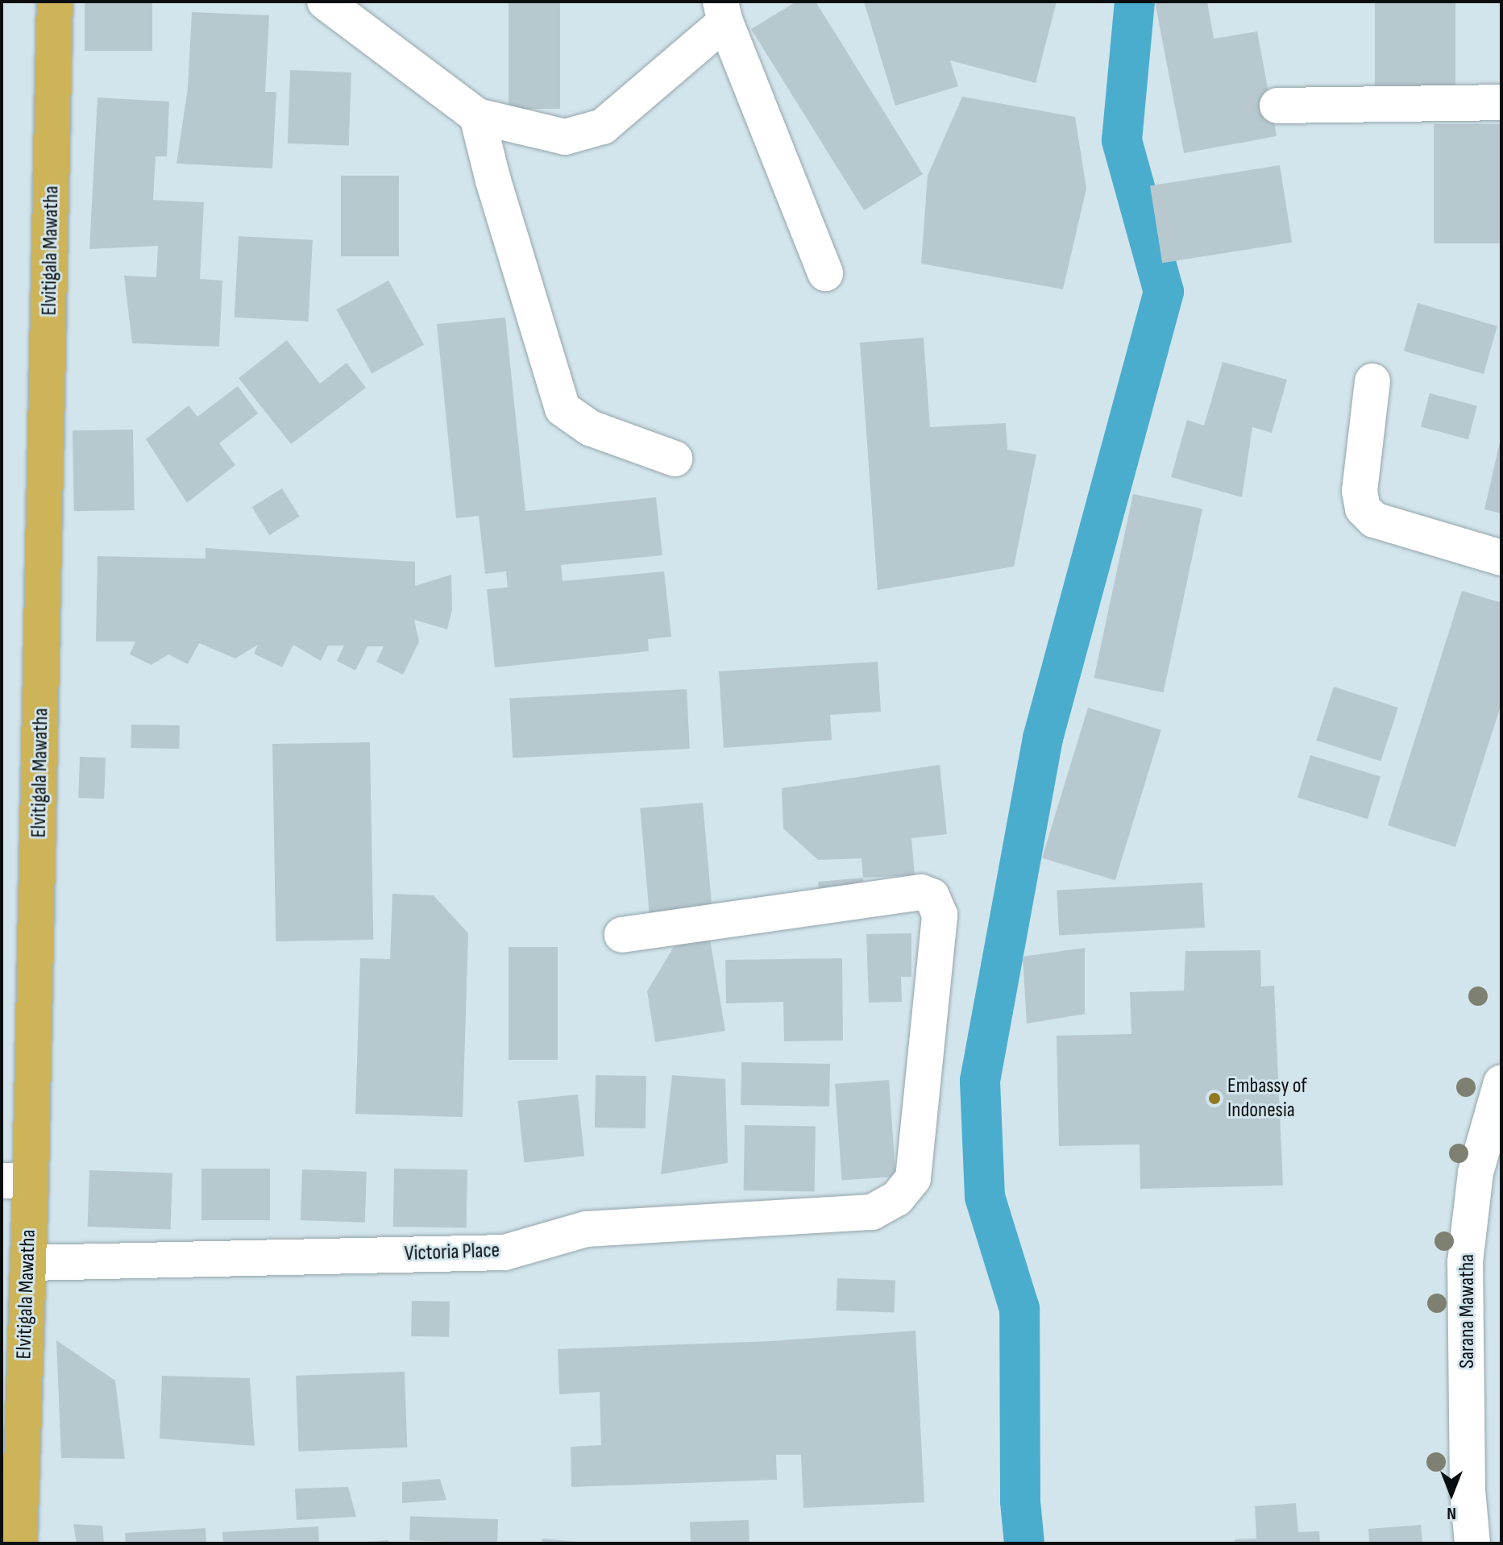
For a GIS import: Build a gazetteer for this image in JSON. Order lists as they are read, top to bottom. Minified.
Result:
{"streets":{"highway":["Elvitigala Mawatha"],"street":["Victoria Place","Sarana Mawatha"]},"crossings":[["Elvitigala Mawatha","Victoria Place"]],"places":["Embassy of Indonesia"],"north":"bottom"}
